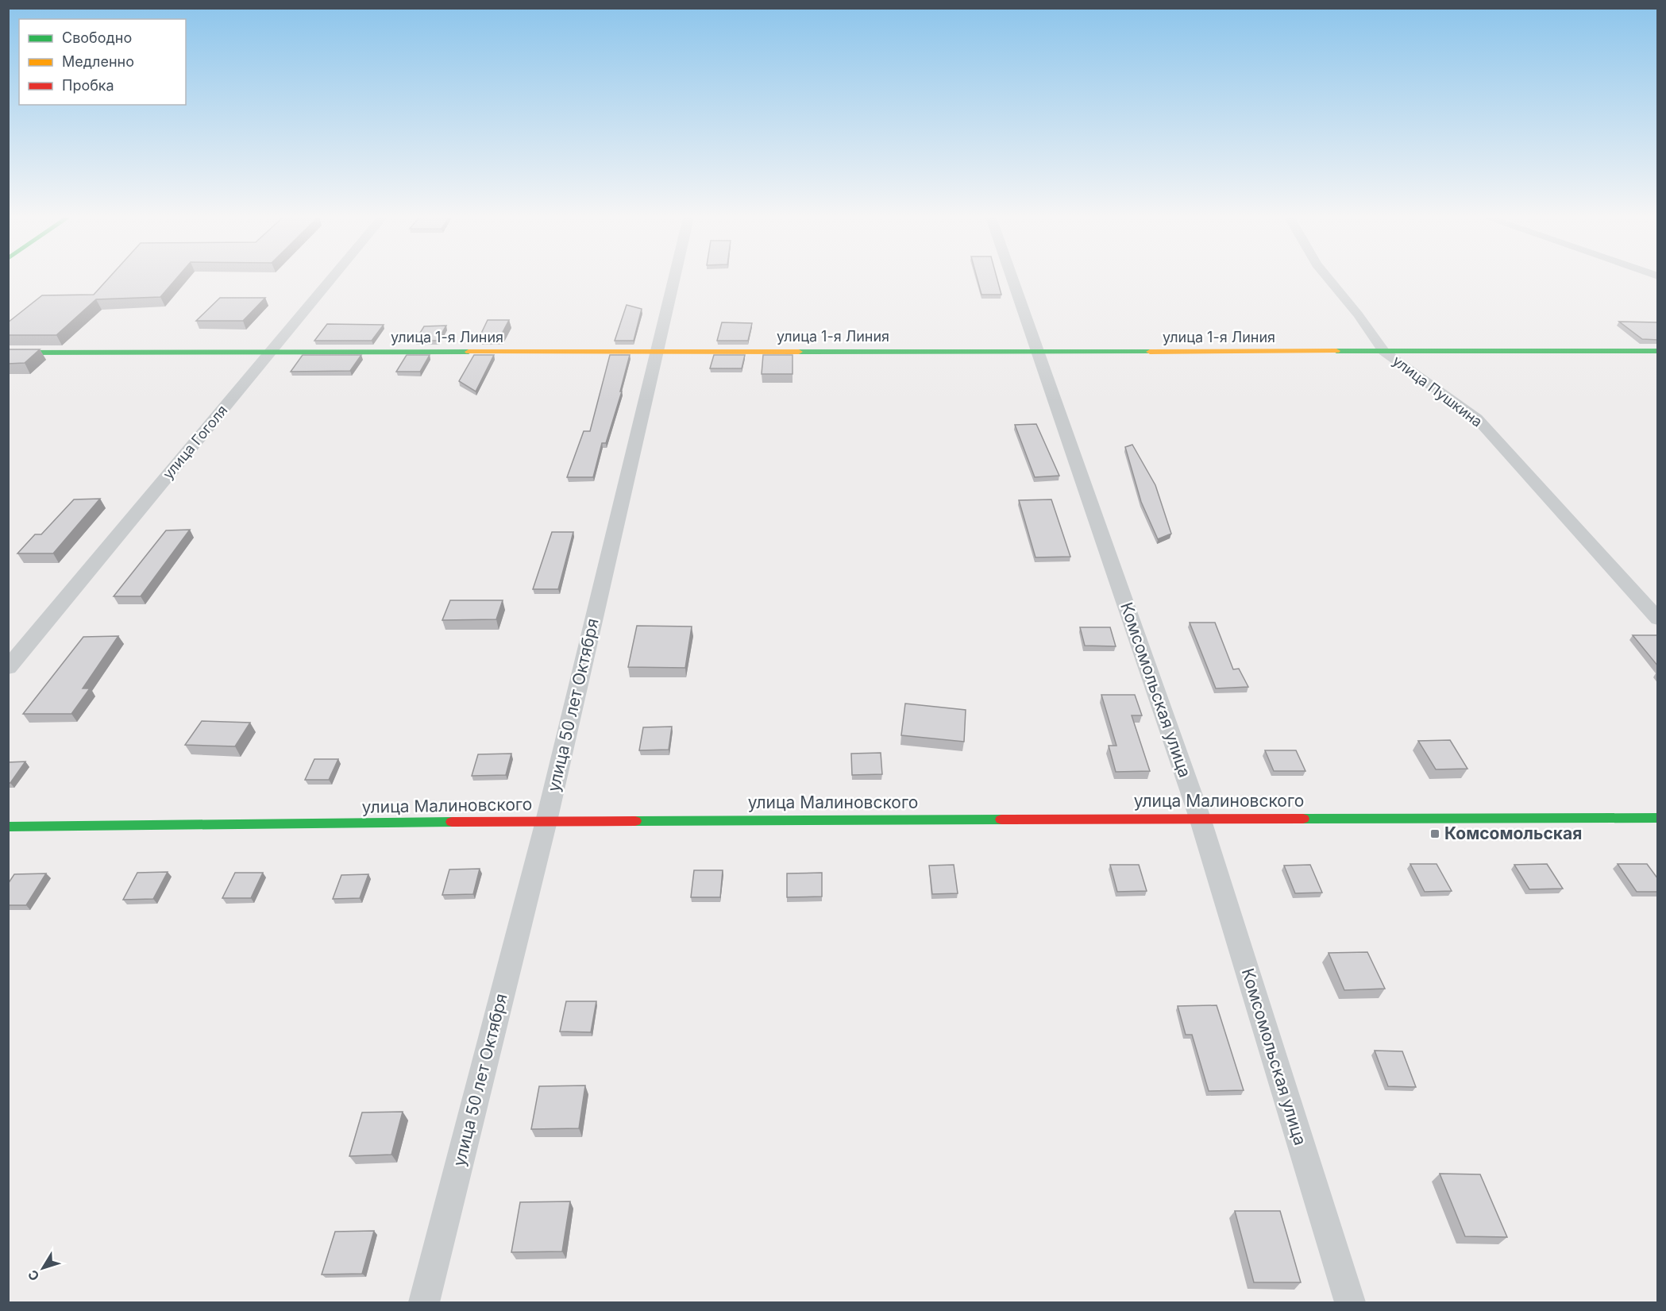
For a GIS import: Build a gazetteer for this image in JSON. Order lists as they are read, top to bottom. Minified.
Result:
{"streets":{"street":["улица 1-я Линия","улица Пушкина","улица Гоголя","Комсомольская улица","улица 50 лет Октября","улица Малиновского"]},"crossings":[["улица 1-я Линия","улица Пушкина"],["улица 1-я Линия","улица Гоголя"],["улица 1-я Линия","Комсомольская улица"],["улица 1-я Линия","улица 50 лет Октября"],["Комсомольская улица","улица Малиновского"],["улица 50 лет Октября","улица Малиновского"]],"places":{"transit":["Комсомольская"]},"legend":["Свободно","Медленно","Пробка"],"north":"bottom left"}
